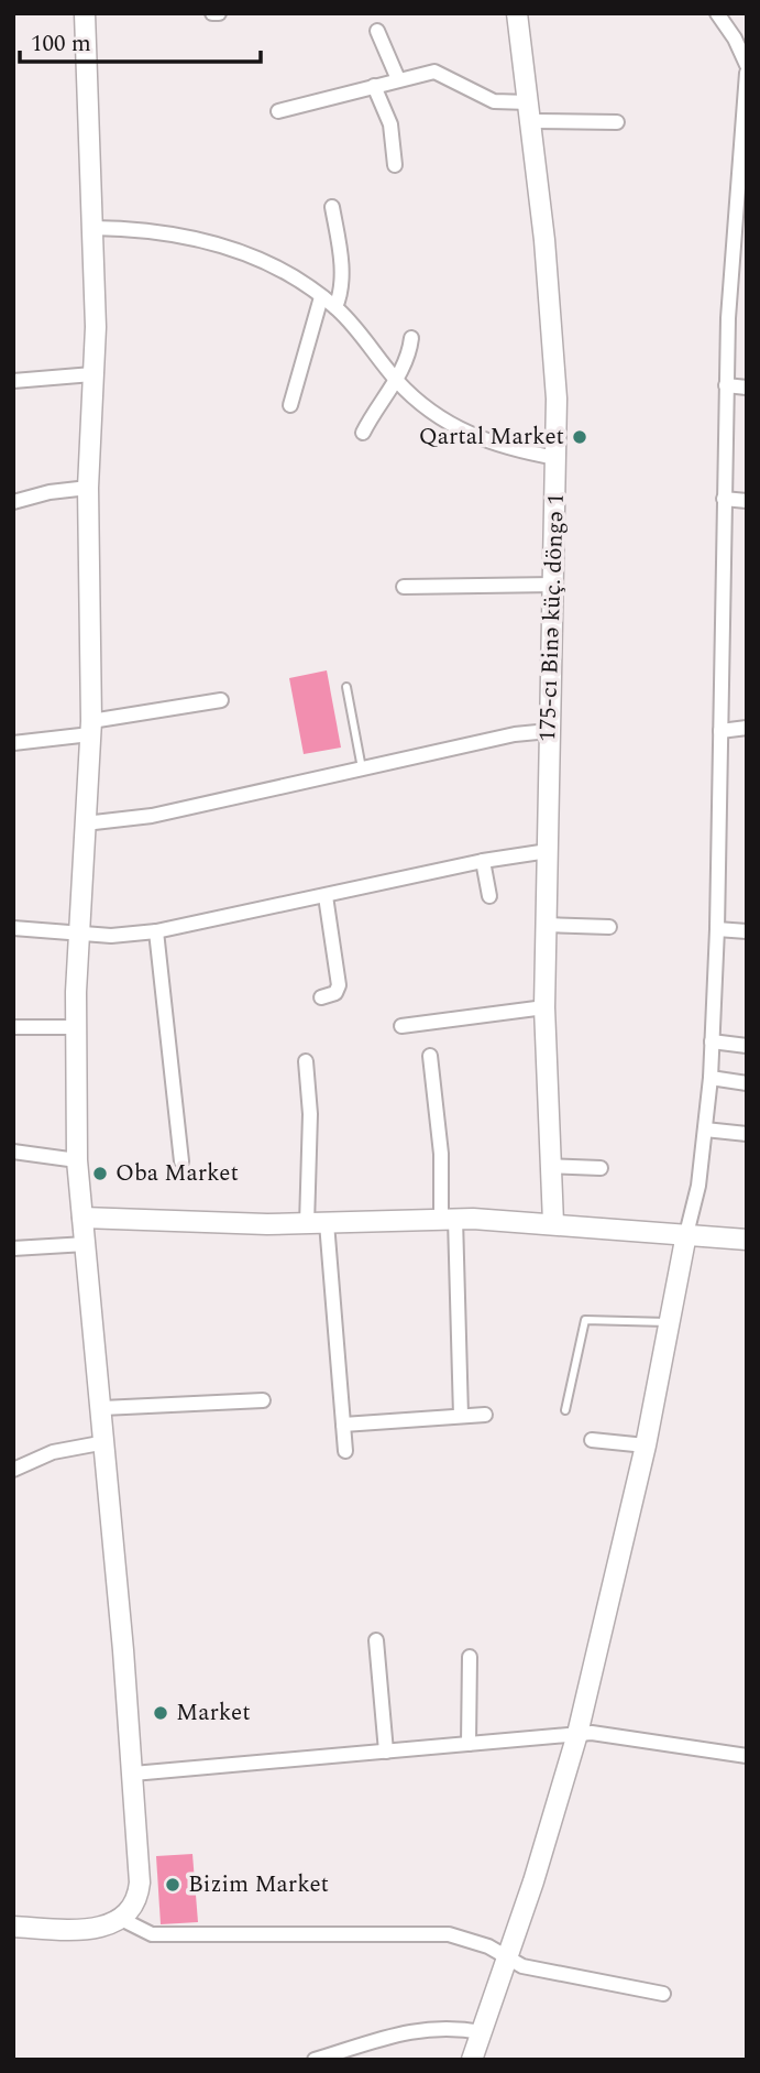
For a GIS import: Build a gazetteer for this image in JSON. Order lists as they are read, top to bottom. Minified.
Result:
{"streets":{"street":["175-cı Binə küç. döngə 1"]},"places":["Qartal Market","Oba Market","Market","Bizim Market"],"scale_bar":"100 m"}
